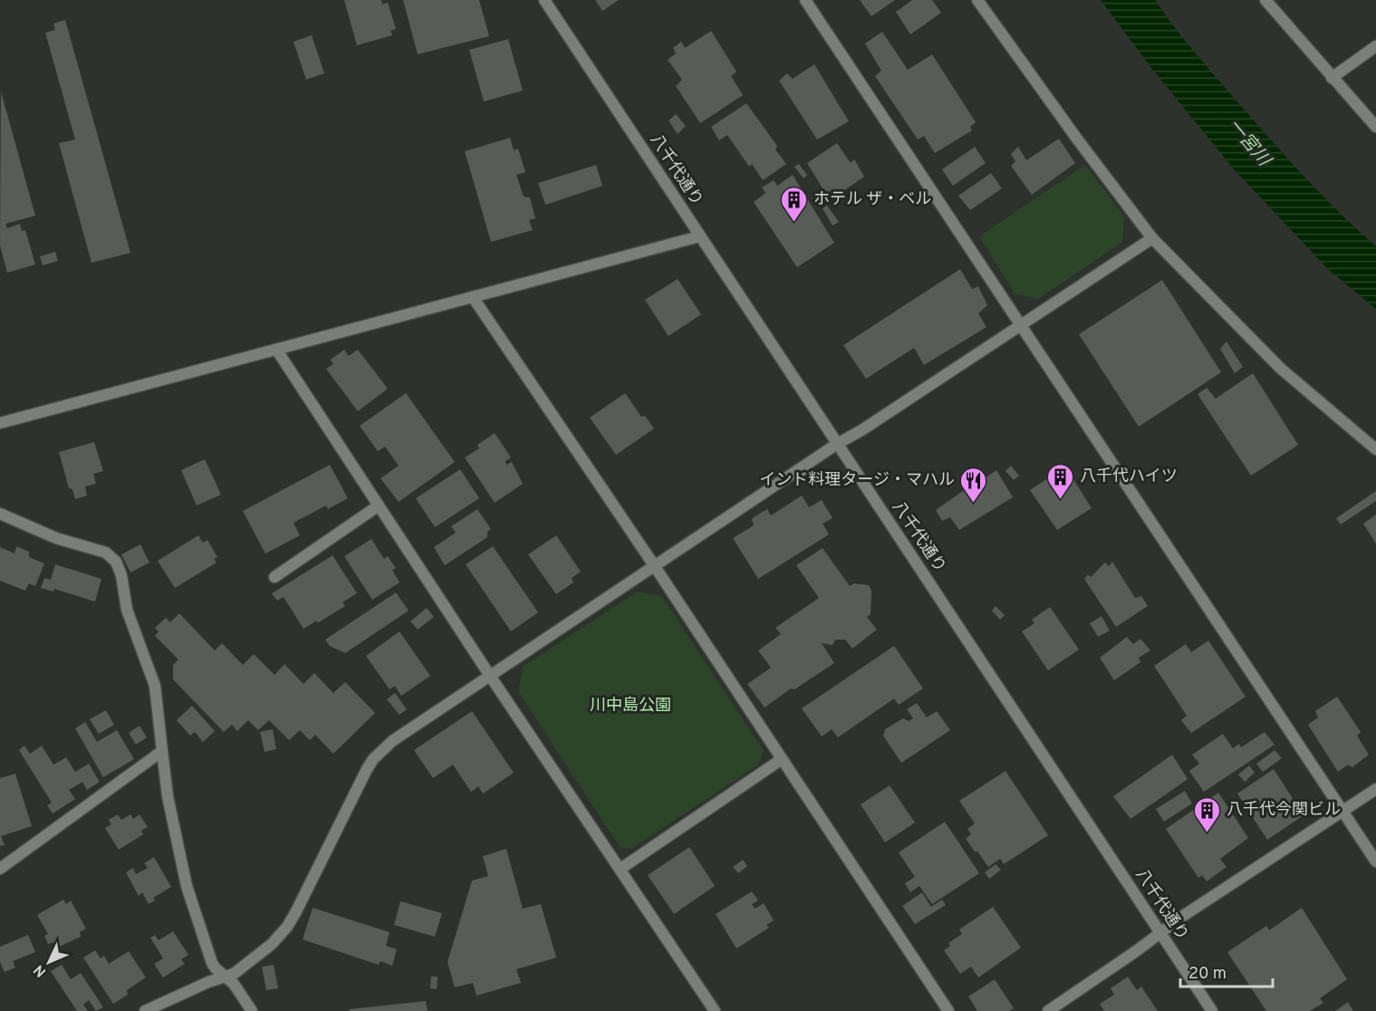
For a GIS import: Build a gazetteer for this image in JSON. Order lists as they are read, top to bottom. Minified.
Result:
{"streets":{"street":["八千代通り"]},"water":["一宮川"],"parks":["川中島公園"],"places":{"building":["ホテル ザ・ベル","八千代ハイツ","八千代今関ビル"],"restaurant":["インド料理タージ・マハル"]},"scale_bar":"20 m","north":"bottom left"}
